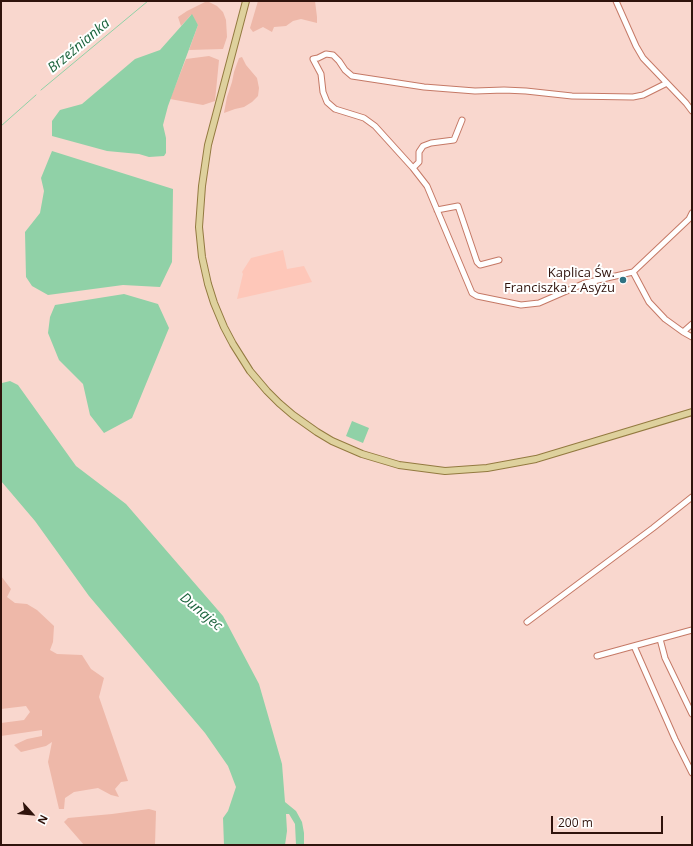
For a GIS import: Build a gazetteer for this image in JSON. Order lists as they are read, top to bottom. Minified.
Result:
{"water":["Brzeźnianka","Dunajec"],"places":["Kaplica Św. Franciszka z Asyżu"],"scale_bar":"200 m","north":"bottom right"}
